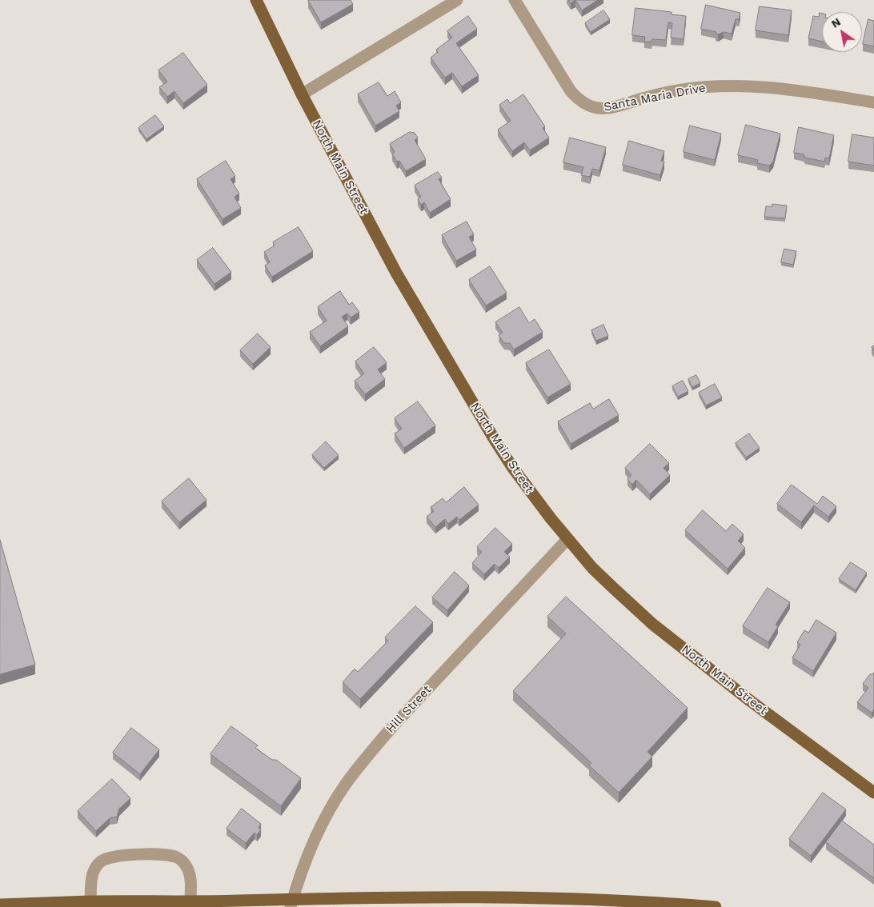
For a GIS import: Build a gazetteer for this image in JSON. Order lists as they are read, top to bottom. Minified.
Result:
{"streets":{"main road":["North Main Street"],"street":["Santa Maria Drive","Hill Street"]},"crossings":[["North Main Street","Hill Street"]],"north":"top left"}
